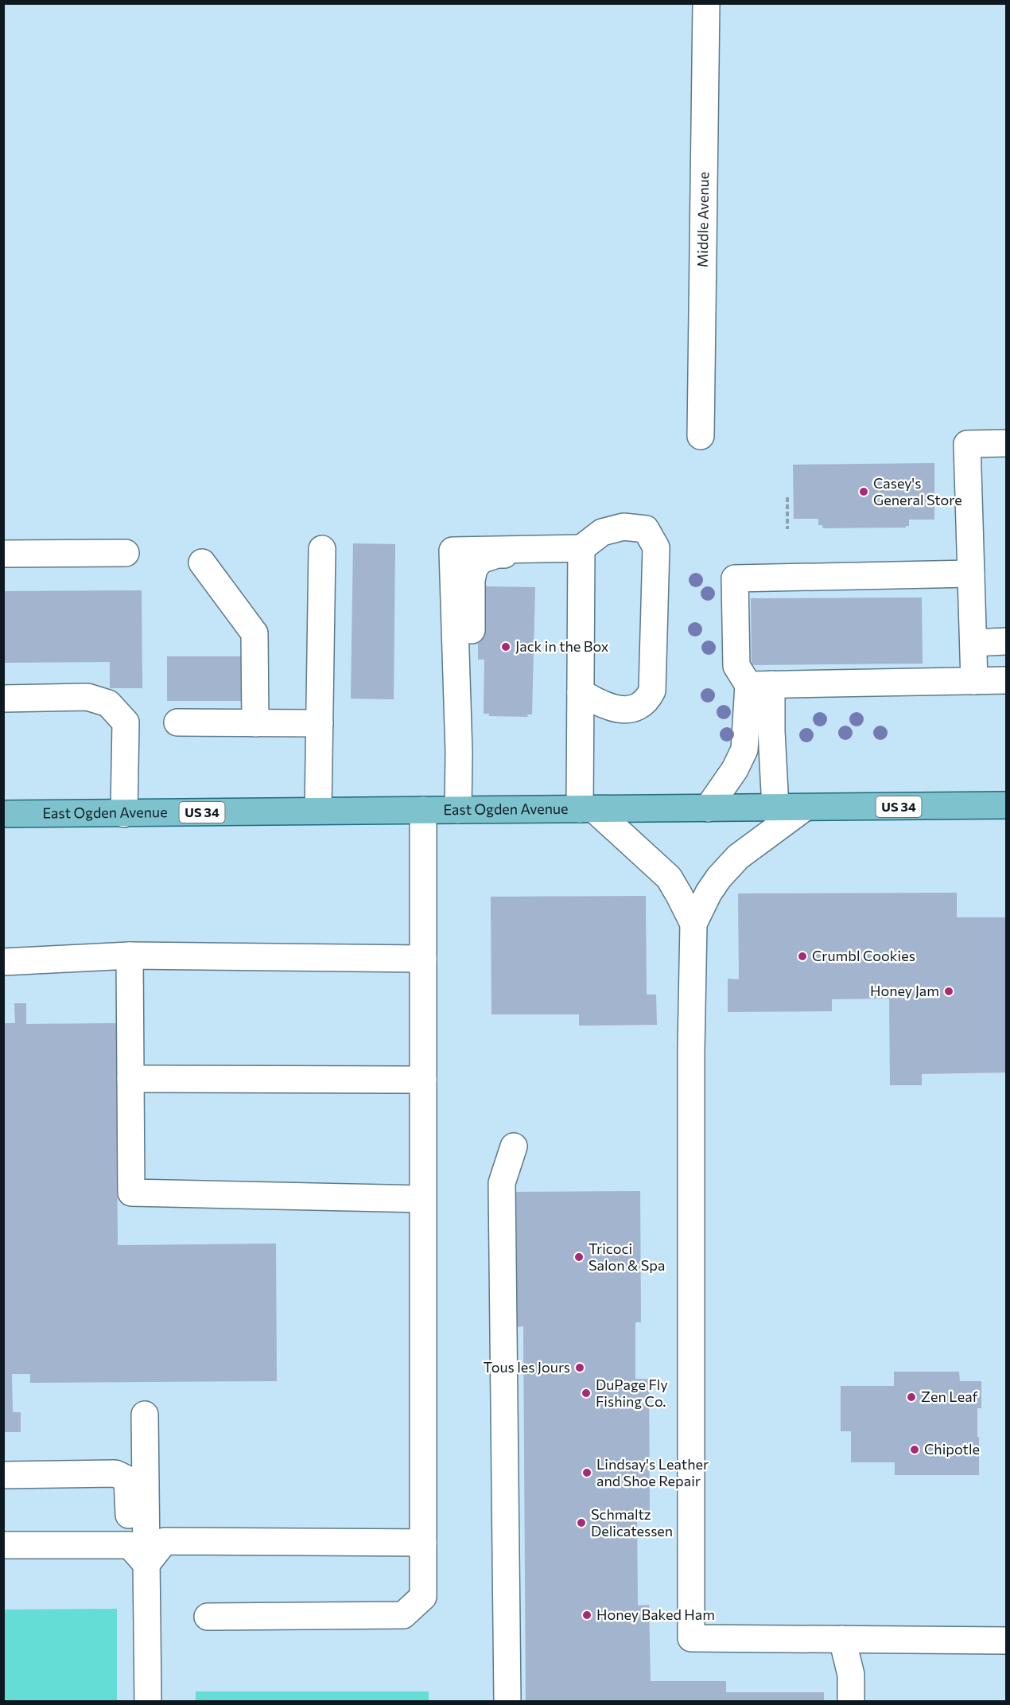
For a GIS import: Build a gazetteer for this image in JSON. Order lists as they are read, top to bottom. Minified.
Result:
{"streets":{"main road":["US 34","East Ogden Avenue"],"street":["Middle Avenue"]},"places":["Casey's General Store","Jack in the Box","Crumbl Cookies","Honey Jam","Tricoci Salon & Spa","Tous les Jours","DuPage Fly Fishing Co.","Zen Leaf","Chipotle","Lindsay's Leather and Shoe Repair","Schmaltz Delicatessen","Honey Baked Ham"]}
